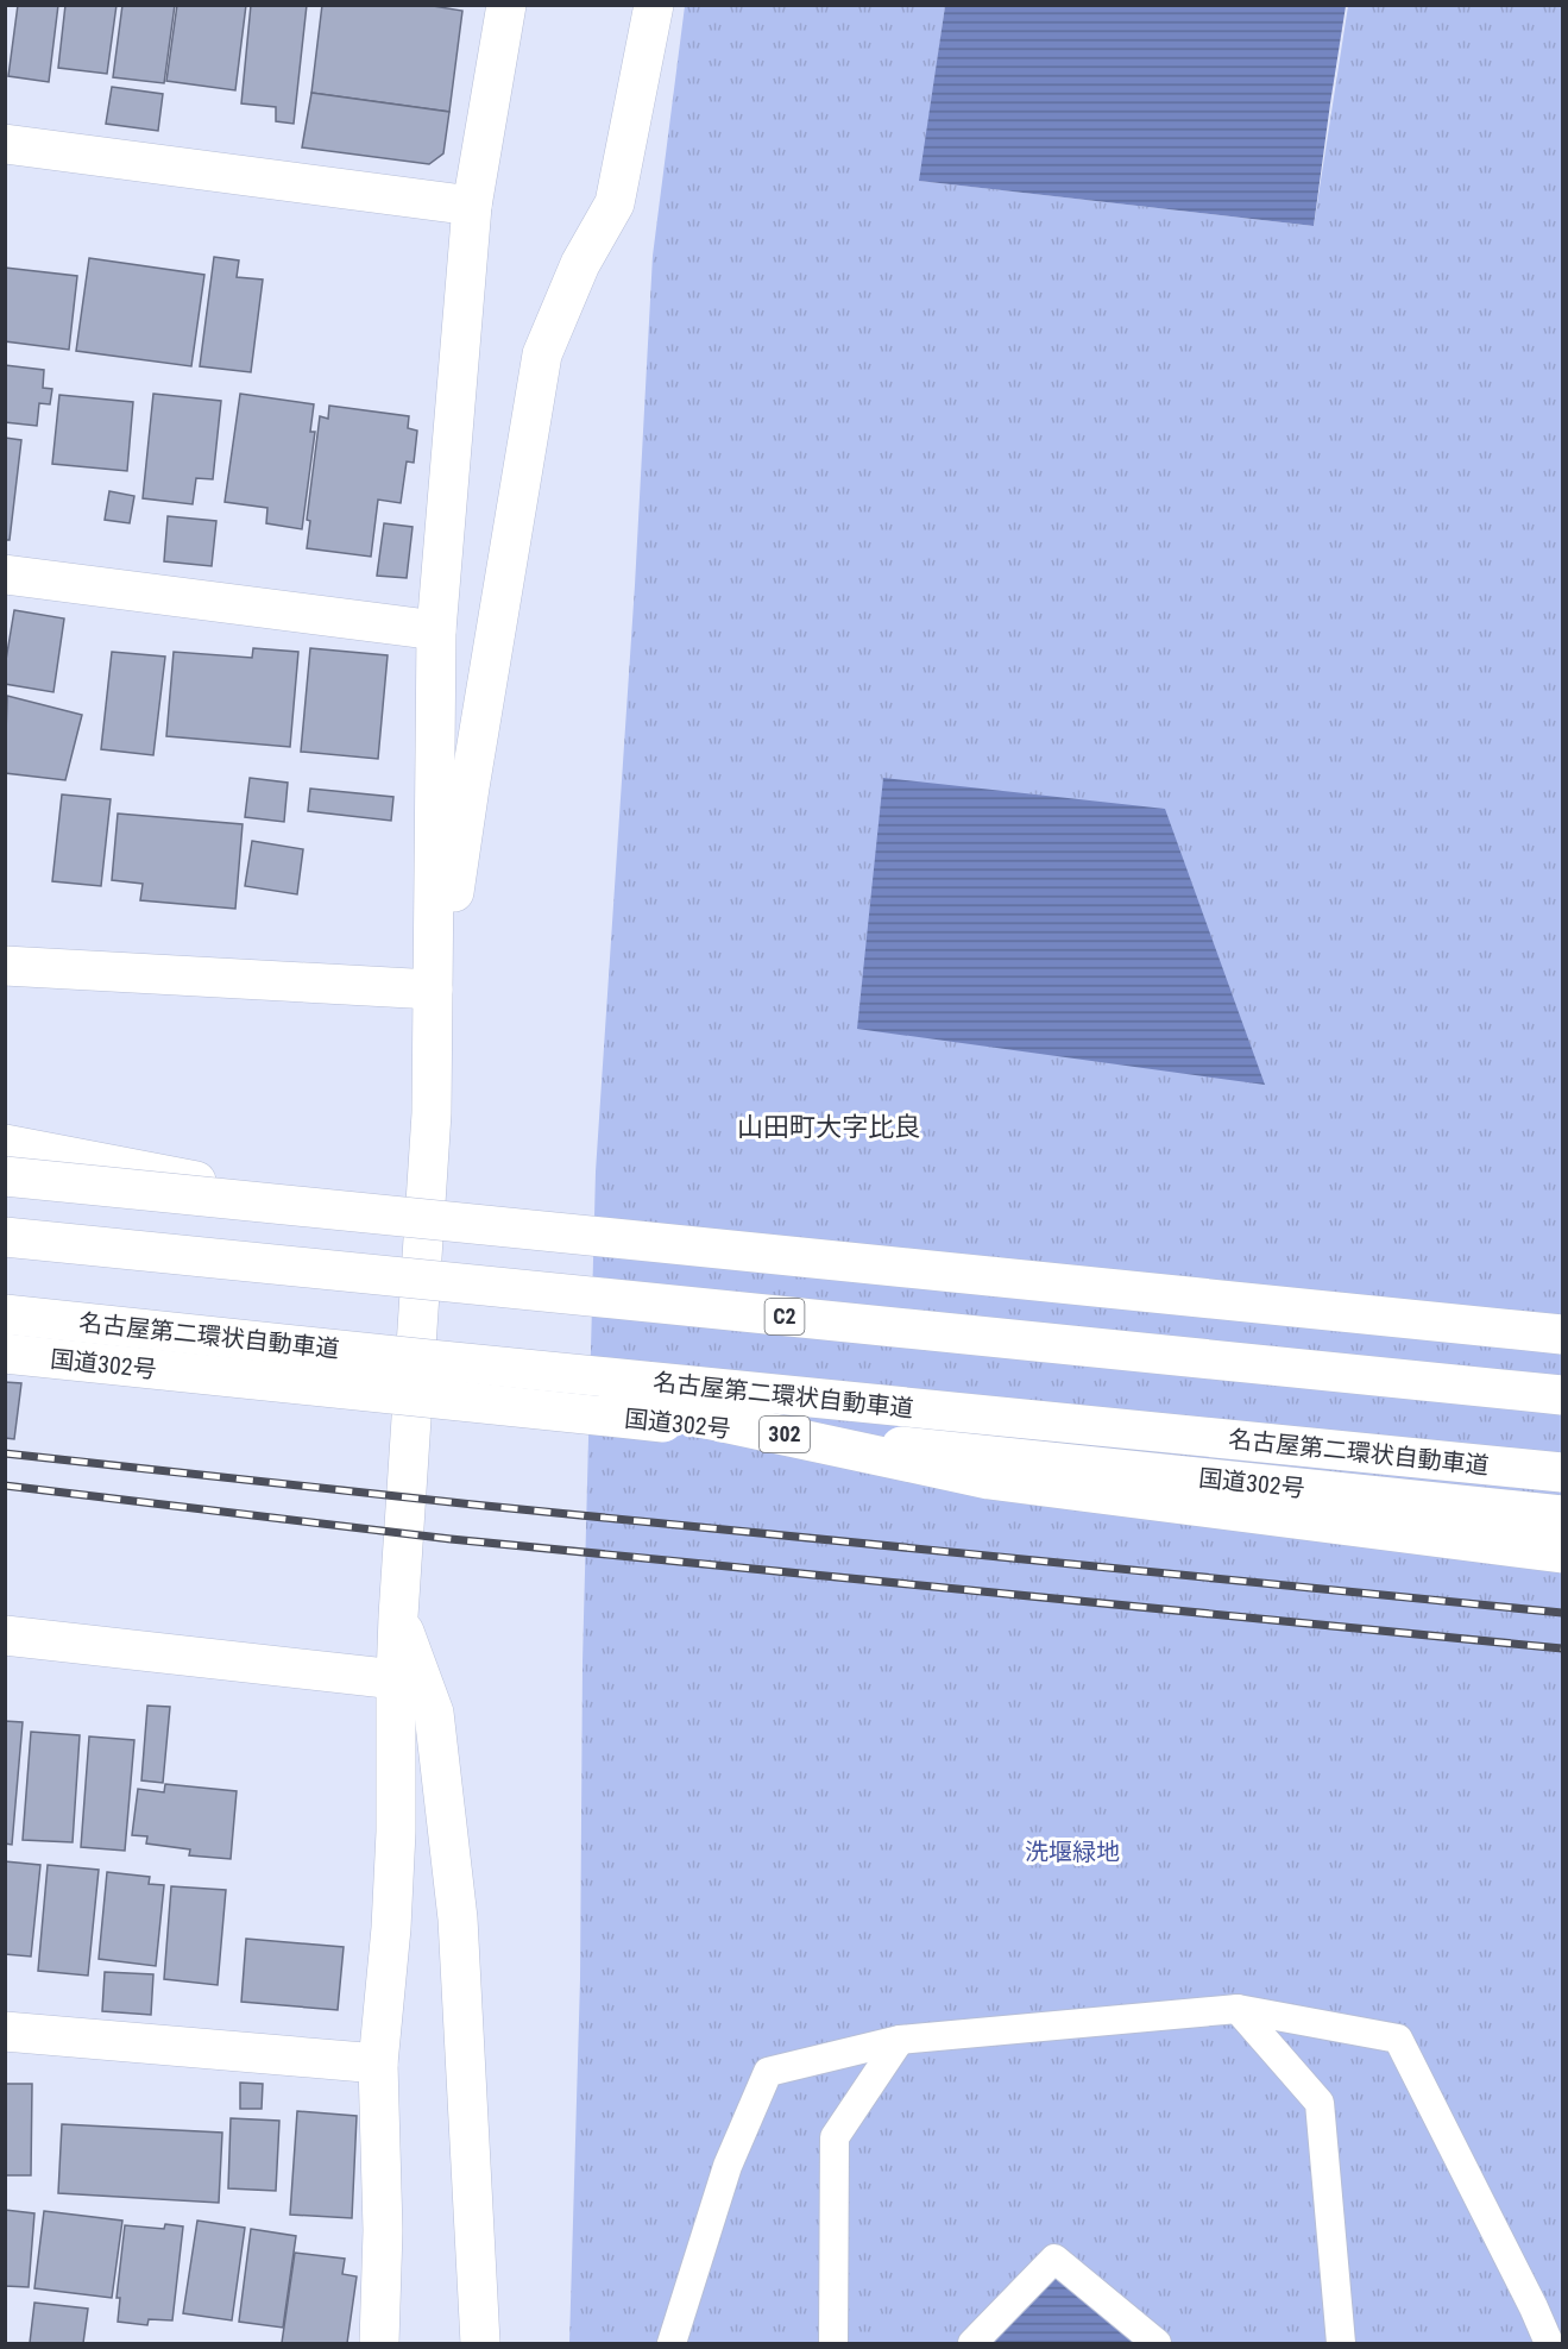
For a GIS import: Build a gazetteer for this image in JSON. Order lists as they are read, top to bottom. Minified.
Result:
{"streets":{"main road":["C2","名古屋第二環状自動車道","国道302号","302"]},"districts":["山田町大字比良"],"parks":["洗堰緑地"]}
